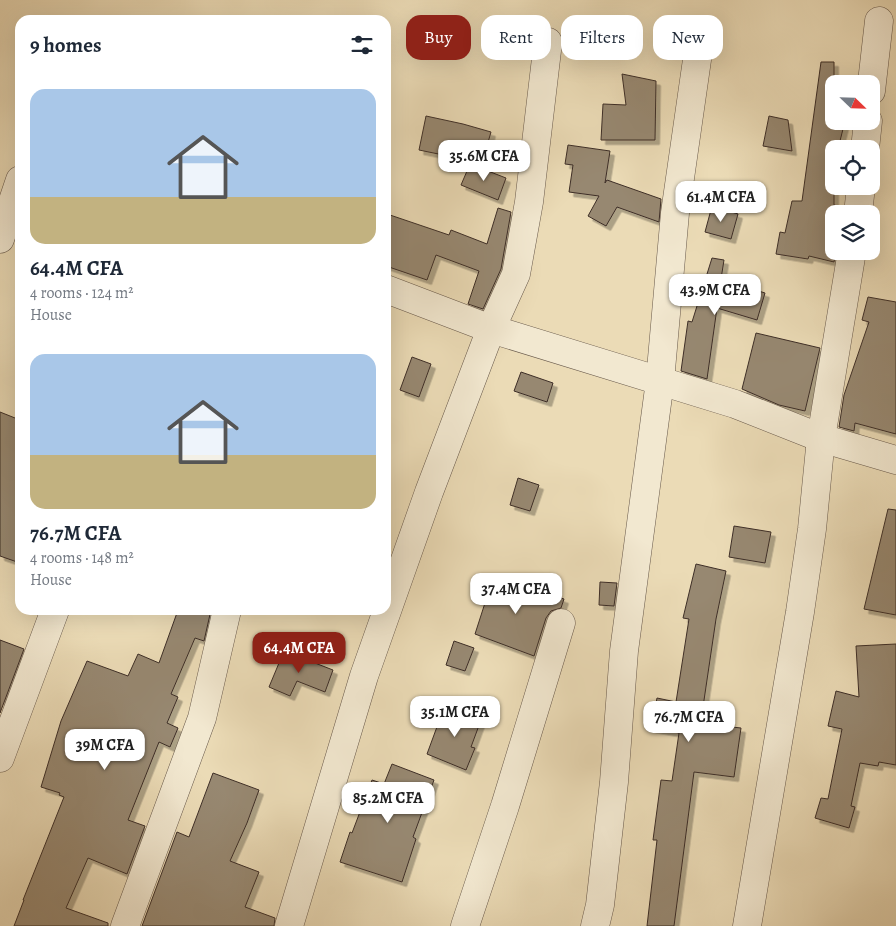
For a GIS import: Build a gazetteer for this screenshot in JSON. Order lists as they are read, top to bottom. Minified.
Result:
{"north":"bottom right","page":{"chip":["Buy","Rent","Filters","New"],"heading":"9 homes","list":[{"name":"64.4M CFA","note":"4 rooms · 124 m² · House"},{"name":"76.7M CFA","note":"4 rooms · 148 m² · House"}],"price":["35.6M CFA","61.4M CFA","43.9M CFA","37.4M CFA","64.4M CFA","35.1M CFA","76.7M CFA","39M CFA","85.2M CFA"]}}
